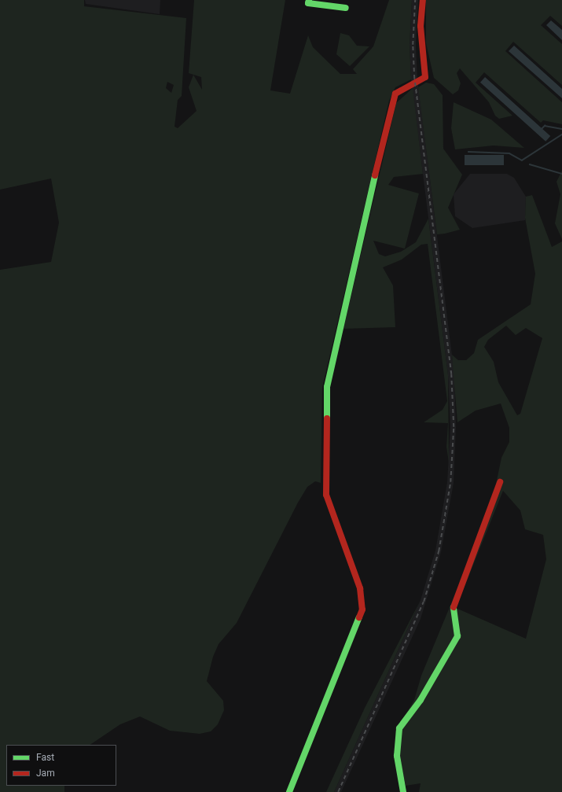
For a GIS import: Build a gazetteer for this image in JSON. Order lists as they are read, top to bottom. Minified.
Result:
{"legend":["Fast","Jam"]}
